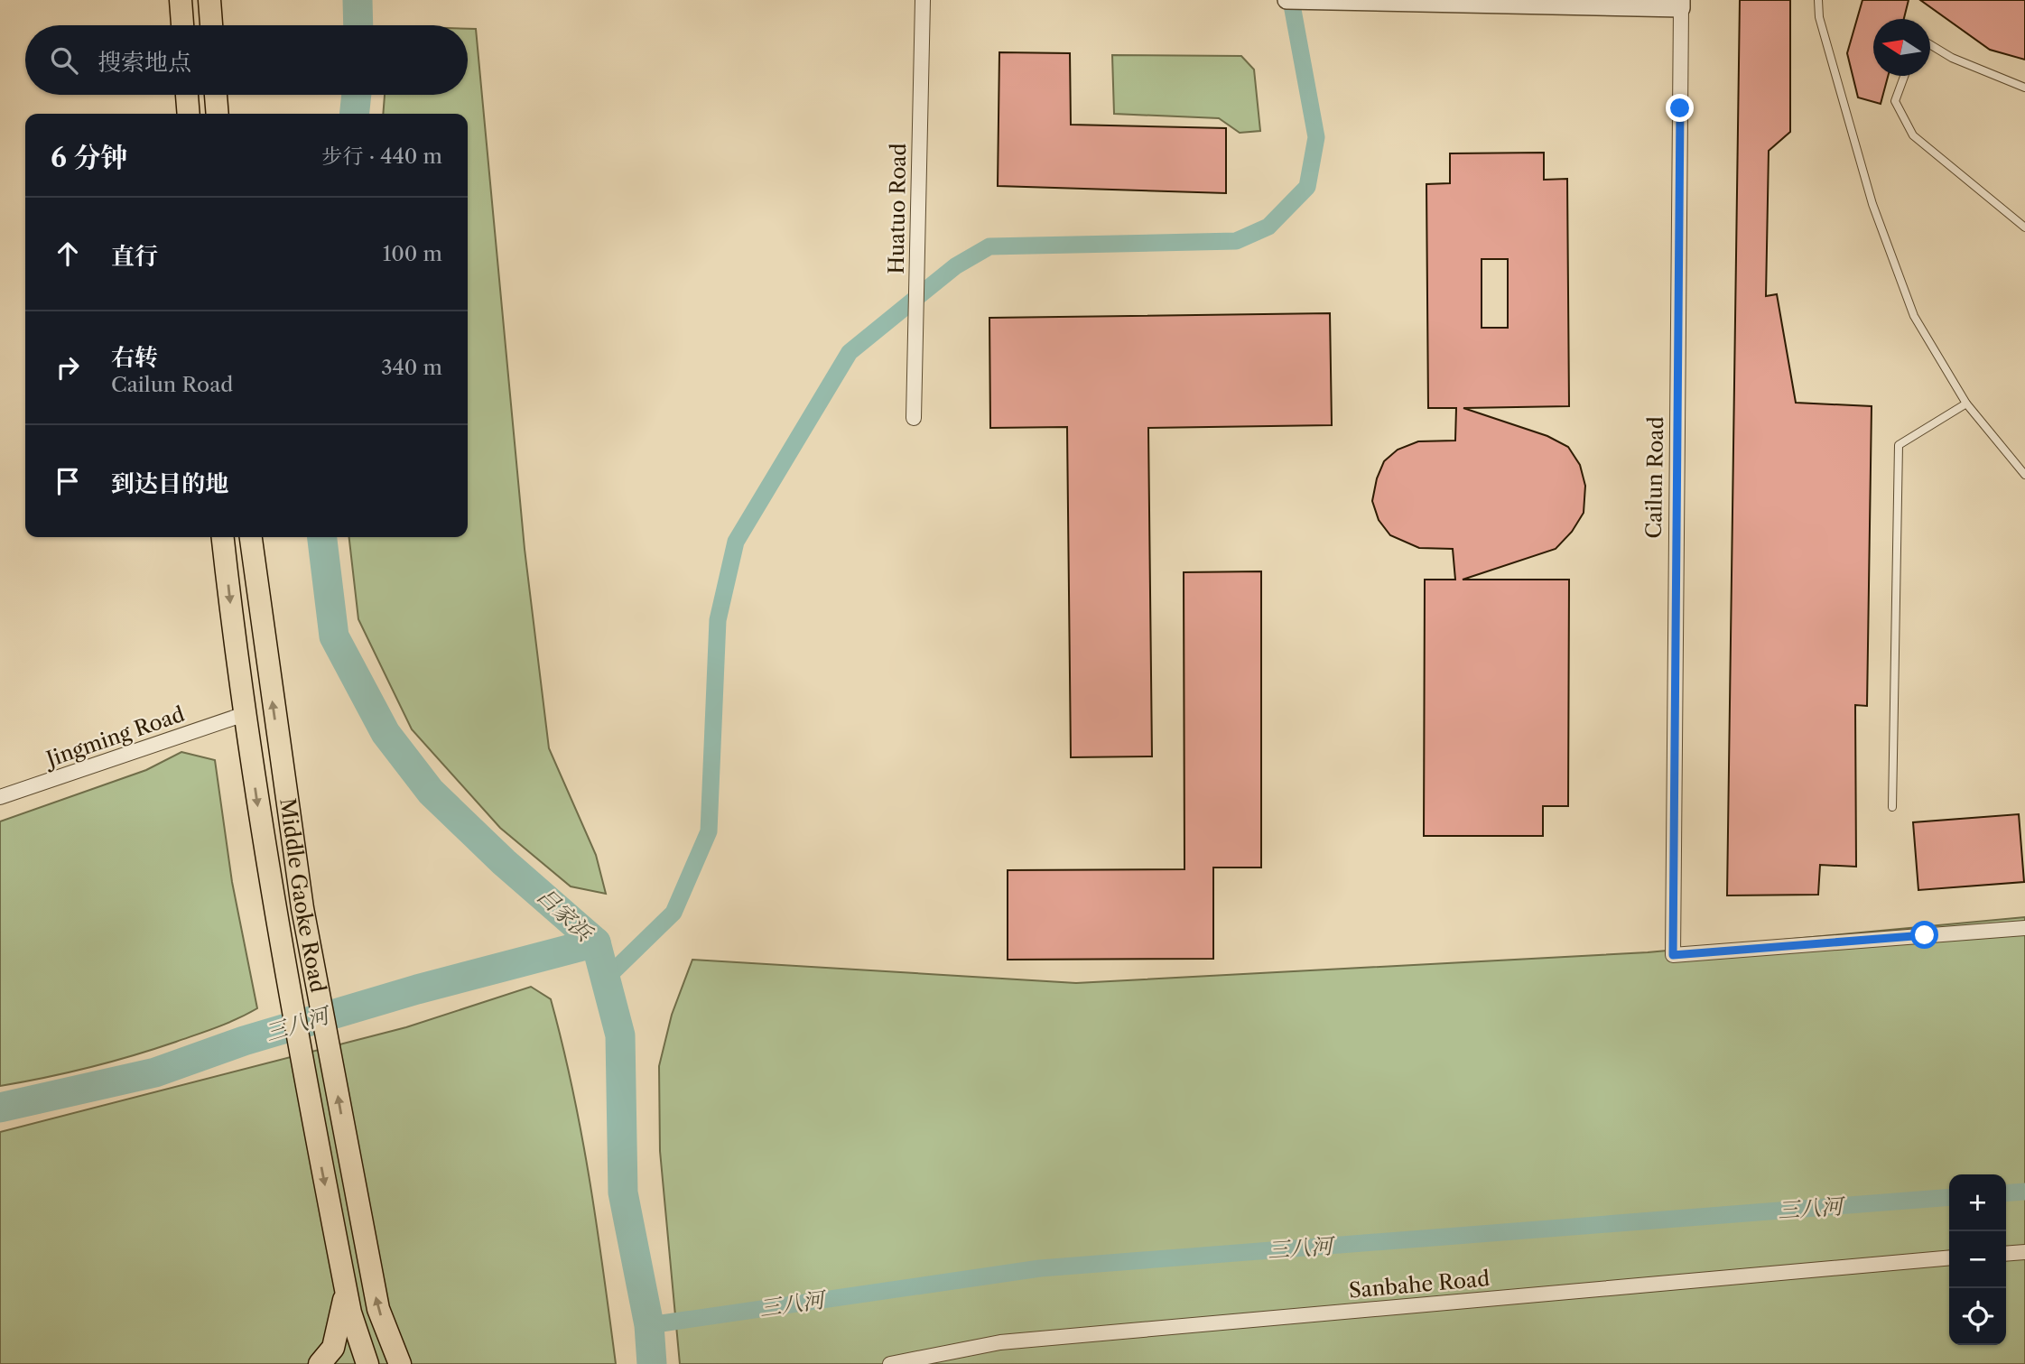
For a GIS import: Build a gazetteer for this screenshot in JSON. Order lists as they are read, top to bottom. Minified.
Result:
{"streets":{"main road":["Middle Gaoke Road"],"street":["Huatuo Road","Cailun Road","Jingming Road","Sanbahe Road"]},"crossings":[["Jingming Road","Middle Gaoke Road"]],"water":["吕家浜","三八河"],"north":"left","page":{"search":"搜索地点","heading":["6 分钟","步行 · 440 m"],"list":[["直行","100 m"],["右转","Cailun Road","340 m"],"到达目的地"],"map_buttons":["+","−"]}}
